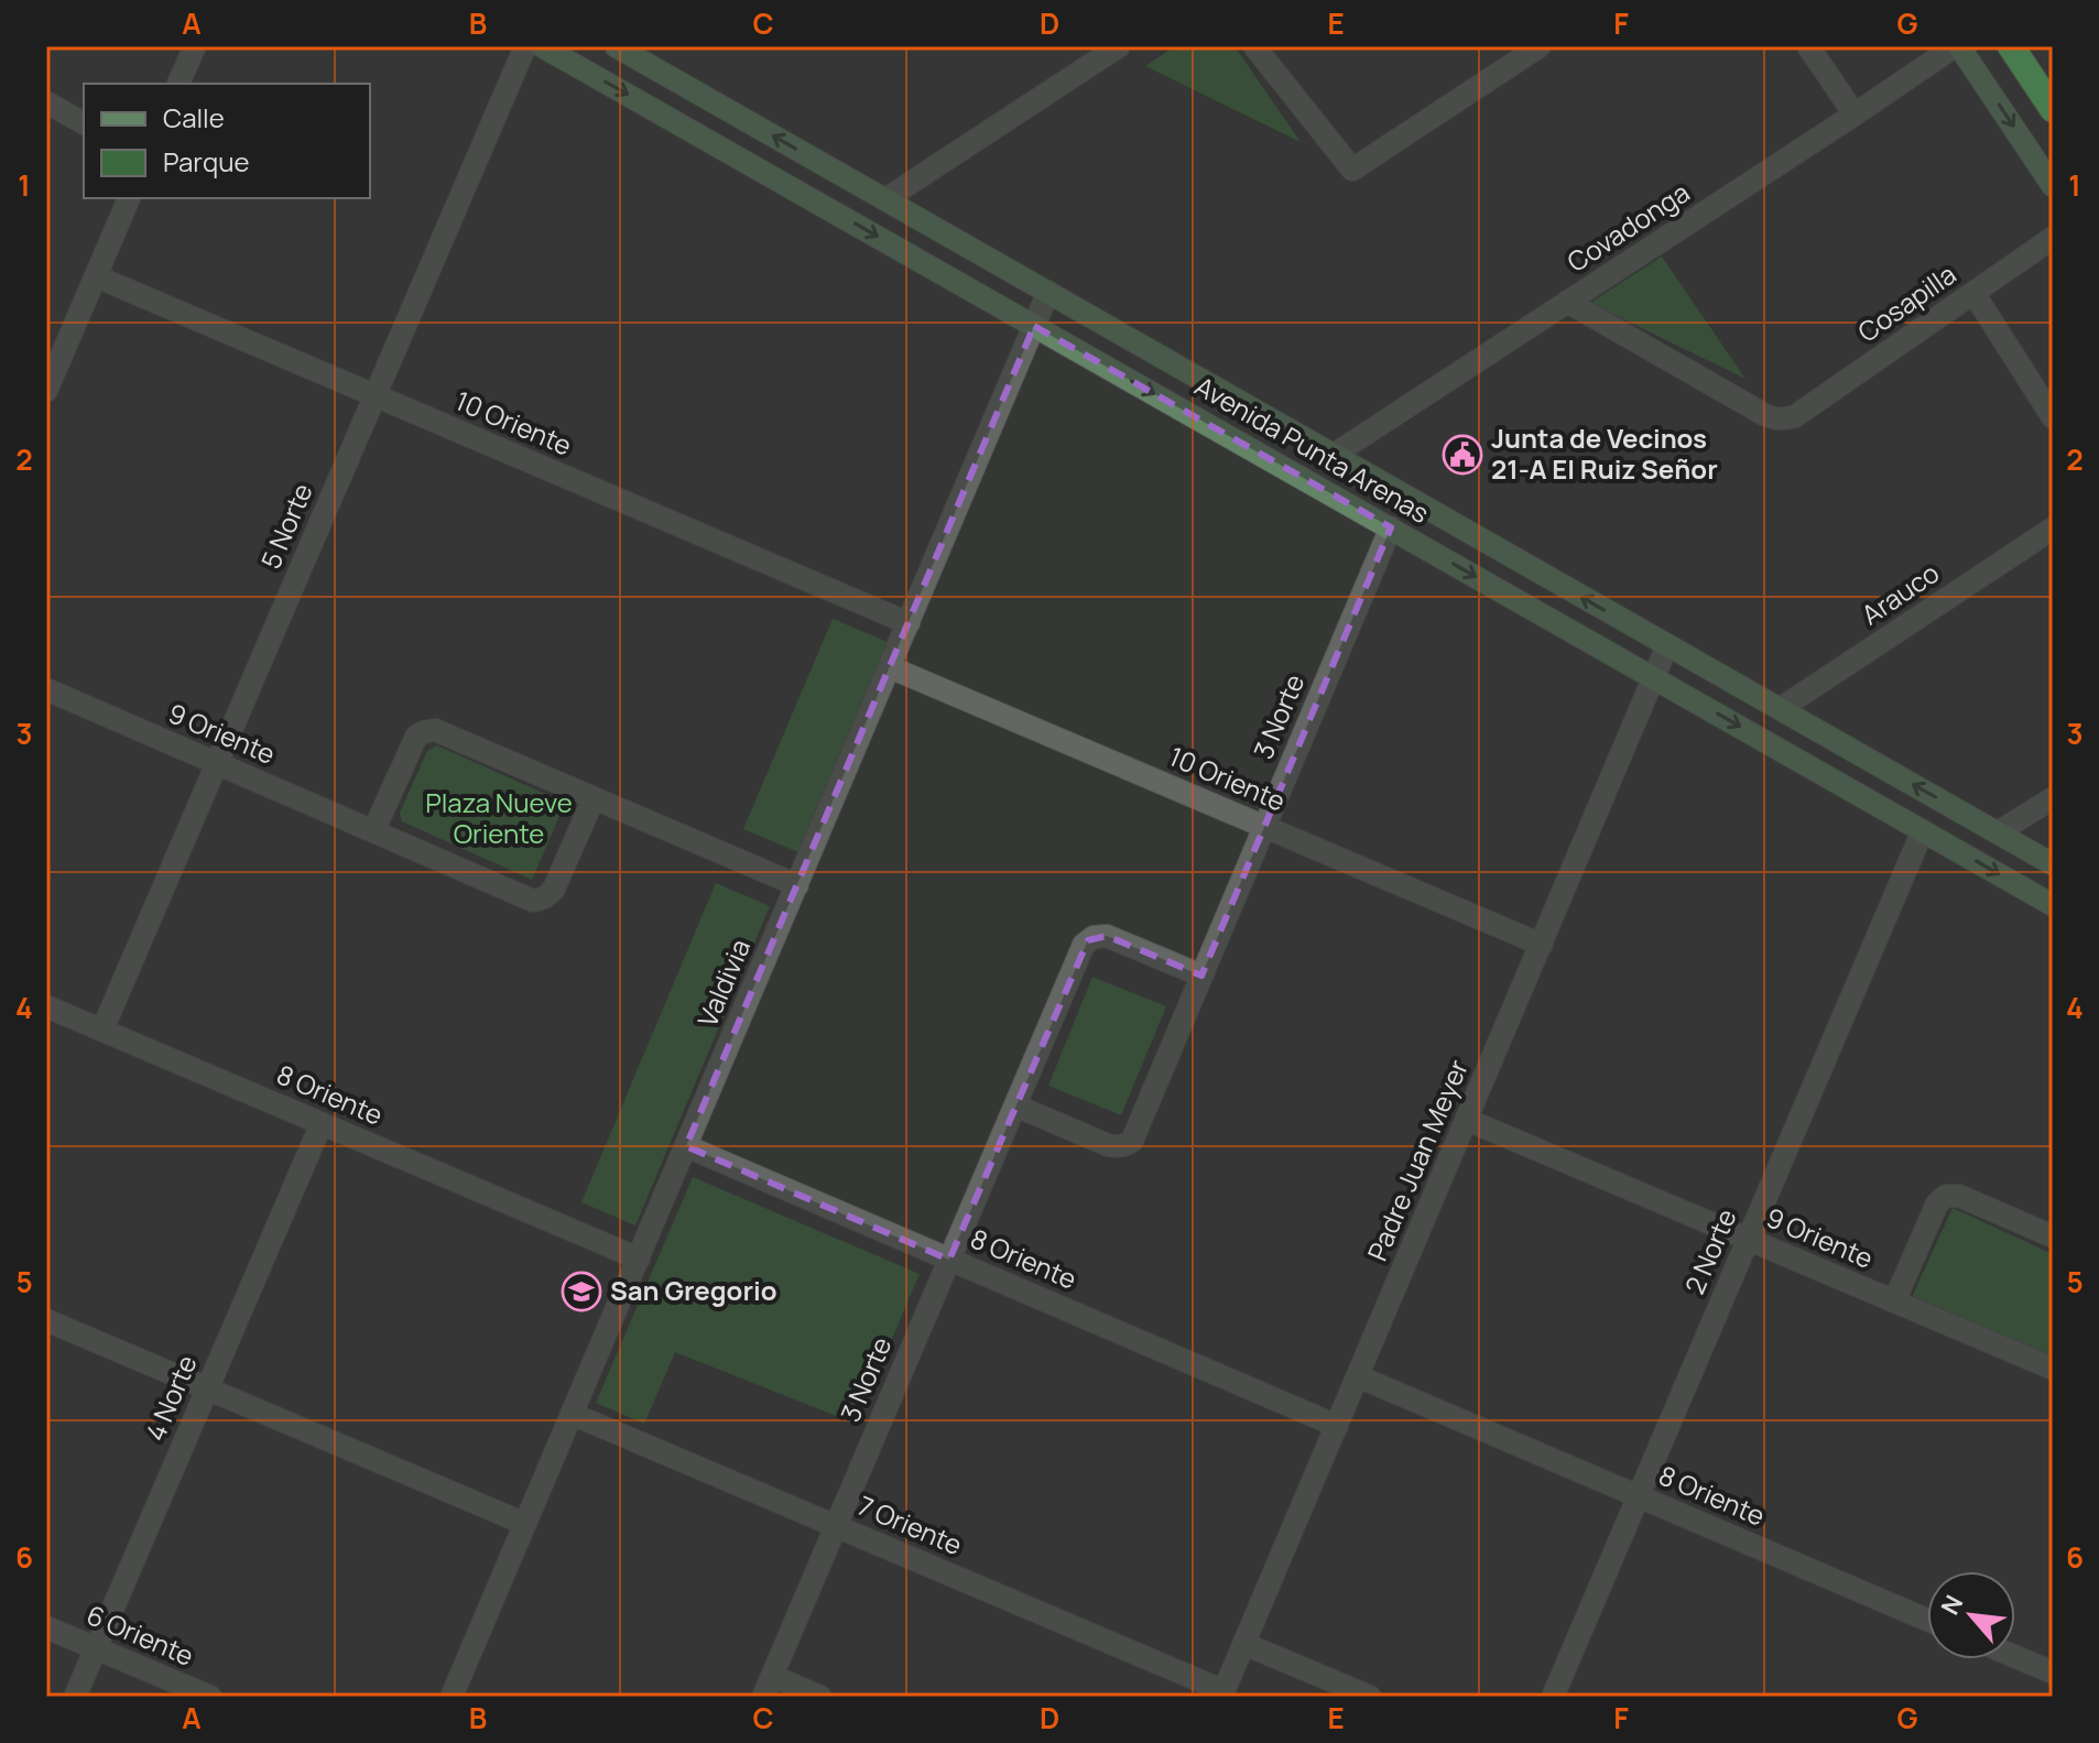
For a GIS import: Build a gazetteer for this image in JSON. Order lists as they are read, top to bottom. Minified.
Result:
{"streets":{"main road":["Avenida Punta Arenas"],"street":["Covadonga","Cosapilla","10 Oriente","5 Norte","Arauco","3 Norte","9 Oriente","Valdivia","8 Oriente","Padre Juan Meyer","2 Norte","4 Norte","7 Oriente","6 Oriente"]},"crossings":[["Covadonga","Cosapilla"],["Covadonga","Avenida Punta Arenas"],["10 Oriente","5 Norte"],["10 Oriente","3 Norte"],["10 Oriente","Valdivia"],["10 Oriente","Padre Juan Meyer"],["Avenida Punta Arenas","Arauco"],["Avenida Punta Arenas","3 Norte"],["Avenida Punta Arenas","Valdivia"],["Avenida Punta Arenas","Padre Juan Meyer"],["Avenida Punta Arenas","2 Norte"],["5 Norte","9 Oriente"],["5 Norte","8 Oriente"],["3 Norte","8 Oriente"],["3 Norte","7 Oriente"],["9 Oriente","Padre Juan Meyer"],["9 Oriente","2 Norte"],["Valdivia","8 Oriente"],["Valdivia","7 Oriente"],["8 Oriente","Padre Juan Meyer"],["8 Oriente","2 Norte"],["8 Oriente","4 Norte"],["Padre Juan Meyer","7 Oriente"],["4 Norte","6 Oriente"]],"parks":["Plaza Nueve Oriente"],"places":{"public building":["Junta de Vecinos 21-A El Ruiz Señor"],"school or university":["San Gregorio"]},"legend":["Calle","Parque"],"north":"top left","grid":{"columns":["A","B","C","D","E","F","G"],"rows":["1","2","3","4","5","6"]}}
